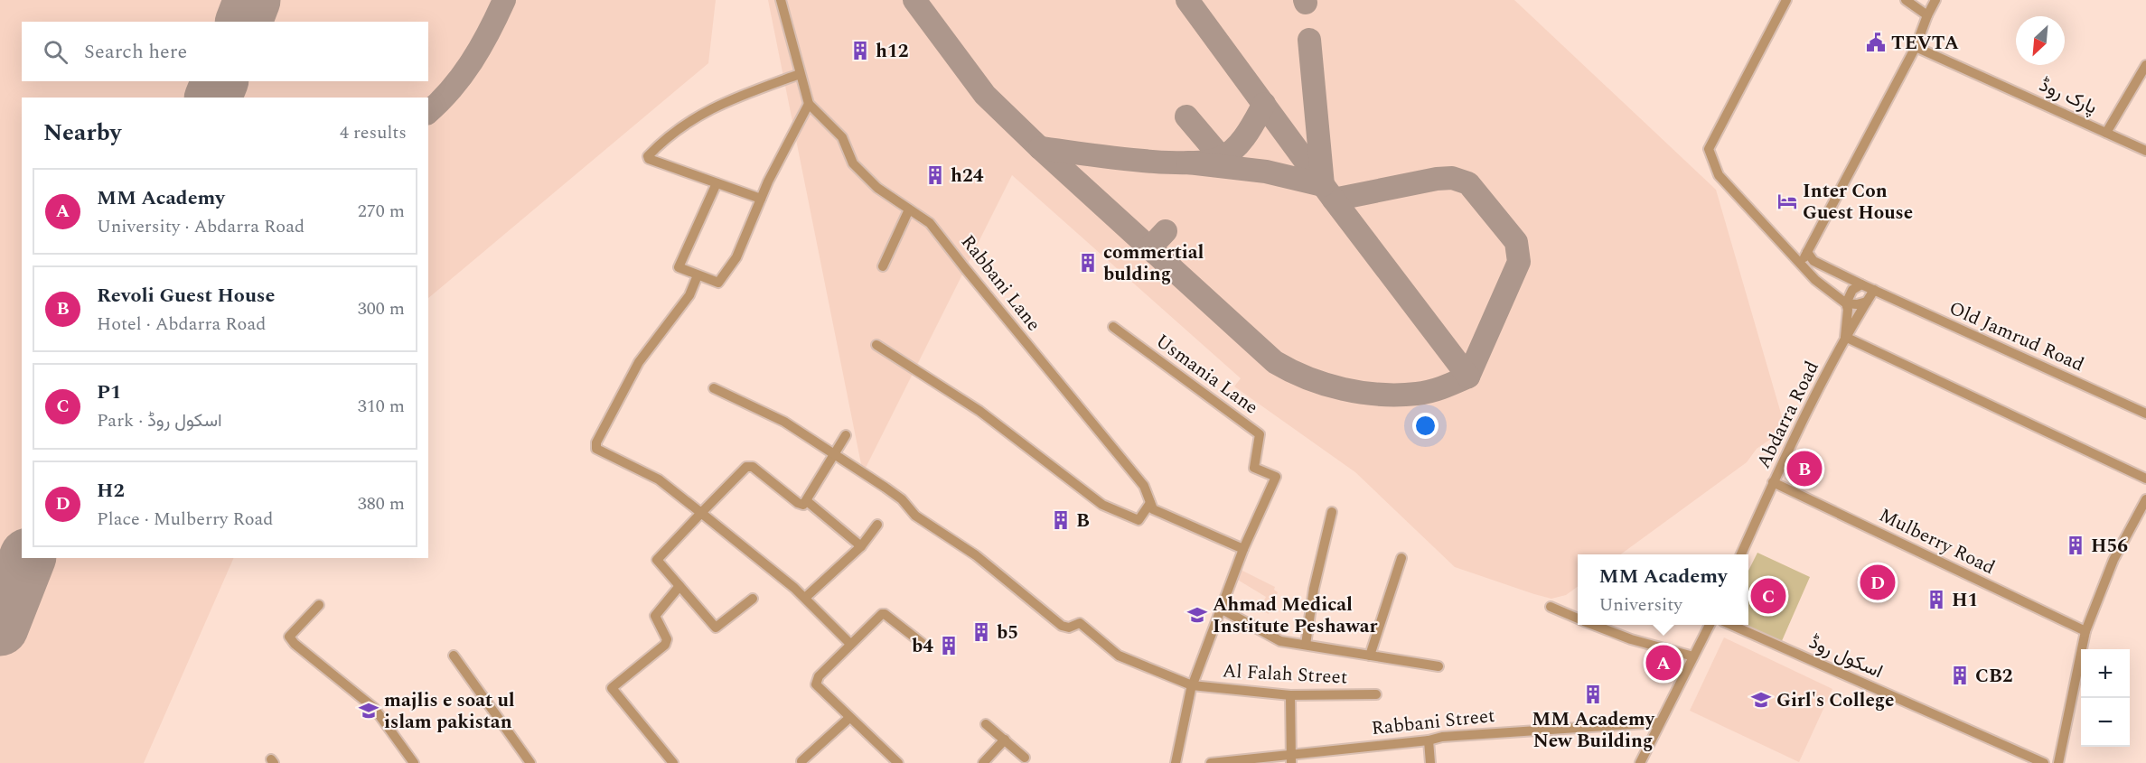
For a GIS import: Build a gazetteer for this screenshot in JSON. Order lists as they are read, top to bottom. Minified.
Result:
{"streets":{"street":["پارک روڈ","Rabbani Lane","Old Jamrud Road","Usmania Lane","Abdarra Road","Mulberry Road","اسکول روڈ","Al Falah Street","Rabbani Street"]},"crossings":[["Rabbani Lane","Usmania Lane"],["Old Jamrud Road","Abdarra Road"],["Abdarra Road","Mulberry Road"]],"places":{"public building":["TEVTA"],"building":["h12","h24","commertial bulding","B","H56","H1","b5","b4","CB2","MM Academy New Building"],"hotel":["Inter Con Guest House"],"school or university":["Ahmad Medical Institute Peshawar","Girl's College","majlis e soat ul islam pakistan"]},"north":"bottom left","page":{"search":"Search here","heading":["Nearby","4 results"],"list":[{"mark":"A","name":"MM Academy","note":"University · Abdarra Road","value":"270 m"},{"mark":"B","name":"Revoli Guest House","note":"Hotel · Abdarra Road","value":"300 m"},{"mark":"C","name":"P1","note":"Park · اسکول روڈ","value":"310 m"},{"mark":"D","name":"H2","note":"Place · Mulberry Road","value":"380 m"}],"pins":["B","D","C","A"],"popup":["MM Academy","University"],"map_buttons":["+","−"]}}
